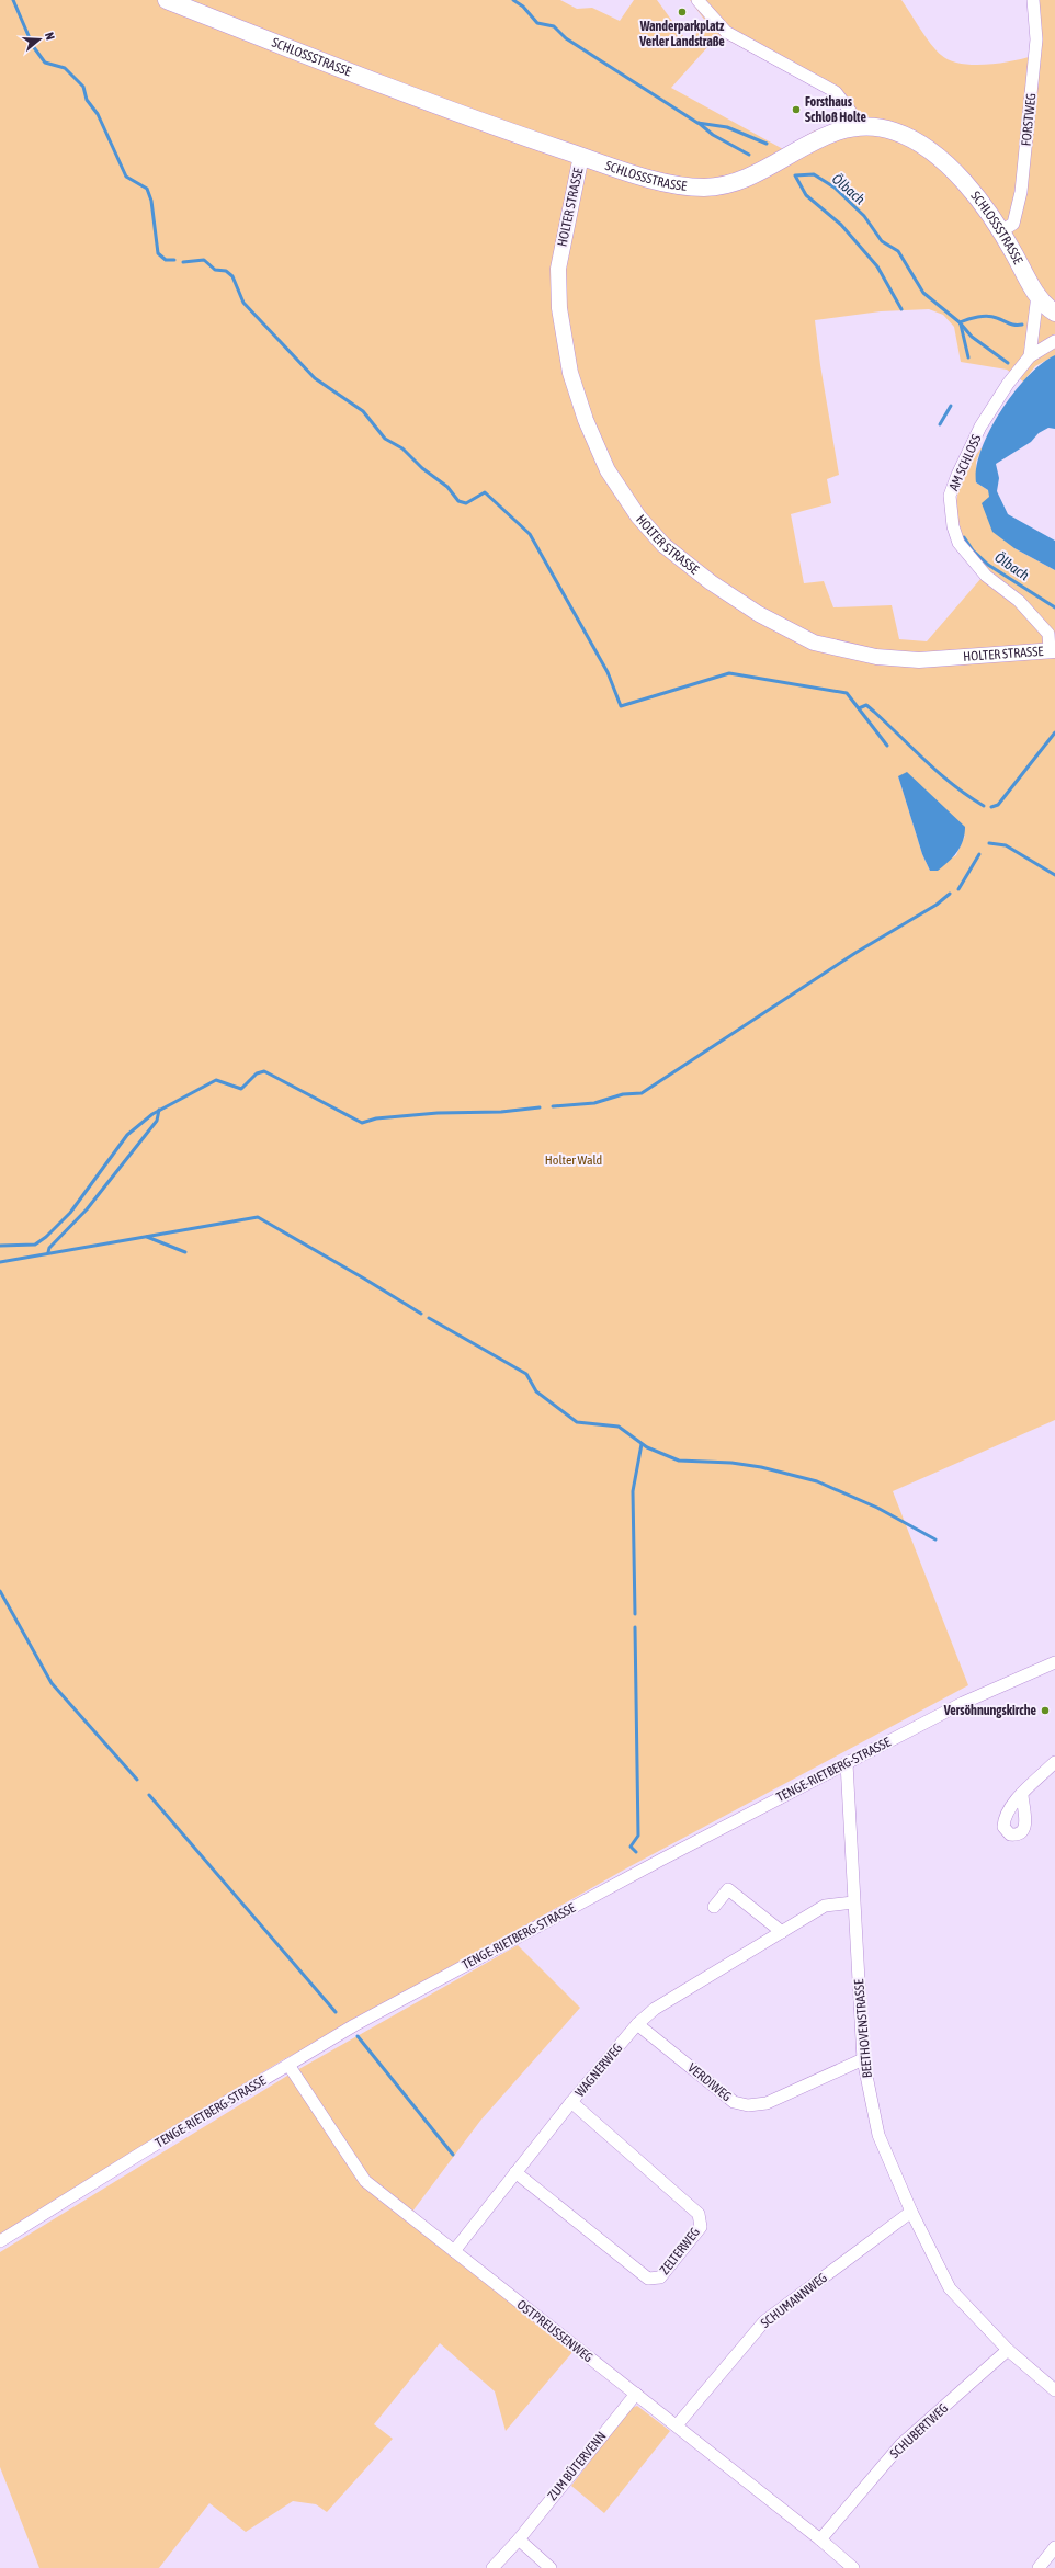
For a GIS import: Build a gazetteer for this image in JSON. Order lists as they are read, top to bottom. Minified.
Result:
{"streets":{"main road":["SCHLOSSSTRASSE"],"street":["FORSTWEG","HOLTER STRASSE","AM SCHLOSS","TENGE-RIETBERG-STRASSE","BEETHOVENSTRASSE","WAGNERWEG","VERDIWEG","ZELTERWEG","SCHUMANNWEG","OSTPREUSSENWEG","SCHUBERTWEG","ZUM BÜTERVENN"]},"crossings":[["SCHLOSSSTRASSE","FORSTWEG"],["SCHLOSSSTRASSE","HOLTER STRASSE"],["HOLTER STRASSE","AM SCHLOSS"],["TENGE-RIETBERG-STRASSE","BEETHOVENSTRASSE"],["TENGE-RIETBERG-STRASSE","OSTPREUSSENWEG"],["BEETHOVENSTRASSE","WAGNERWEG"],["BEETHOVENSTRASSE","VERDIWEG"],["BEETHOVENSTRASSE","SCHUMANNWEG"],["BEETHOVENSTRASSE","SCHUBERTWEG"],["WAGNERWEG","VERDIWEG"],["WAGNERWEG","ZELTERWEG"],["WAGNERWEG","OSTPREUSSENWEG"],["SCHUMANNWEG","OSTPREUSSENWEG"],["OSTPREUSSENWEG","SCHUBERTWEG"],["OSTPREUSSENWEG","ZUM BÜTERVENN"]],"water":["Ölbach"],"parks":["Holter Wald"],"places":["Wanderparkplatz Verler Landstraße","Forsthaus Schloß Holte","Versöhnungskirche"],"north":"right"}
